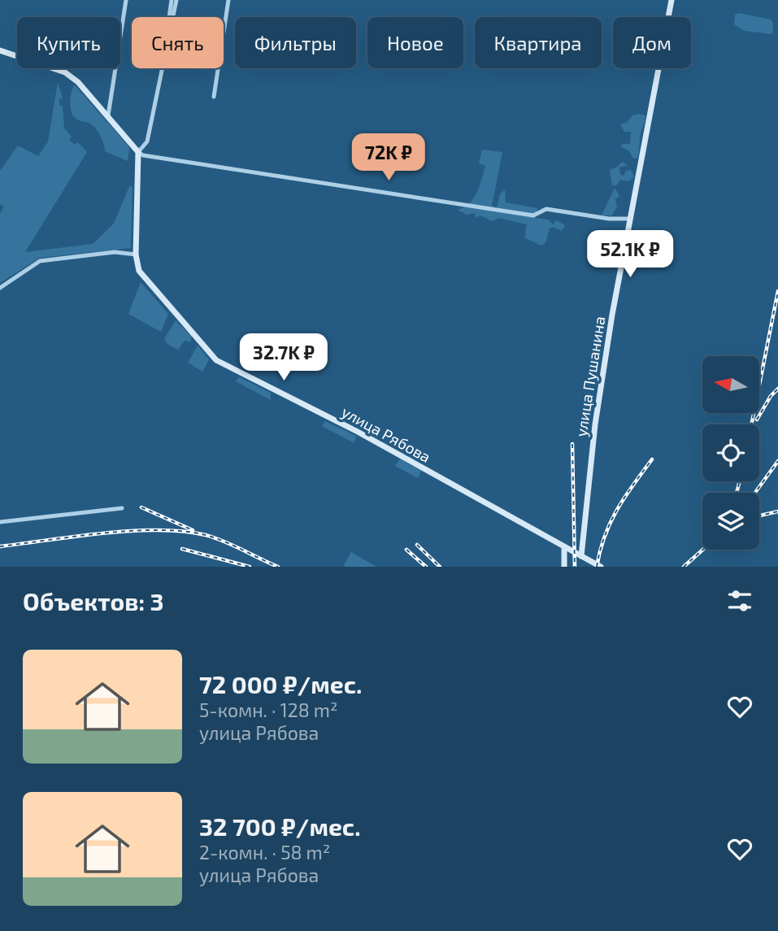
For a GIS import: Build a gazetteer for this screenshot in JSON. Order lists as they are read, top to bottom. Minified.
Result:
{"streets":{"street":["улица Пушанина","улица Рябова"]},"crossings":[["улица Пушанина","улица Рябова"]],"north":"left","page":{"chip":["Купить","Снять","Фильтры","Новое","Квартира","Дом"],"price":["72K ₽","52.1K ₽","32.7K ₽"],"heading":"Объектов: 3","list":[{"name":"72 000 ₽/мес.","note":"5-комн. · 128 m² · улица Рябова"},{"name":"32 700 ₽/мес.","note":"2-комн. · 58 m² · улица Рябова"}]}}
